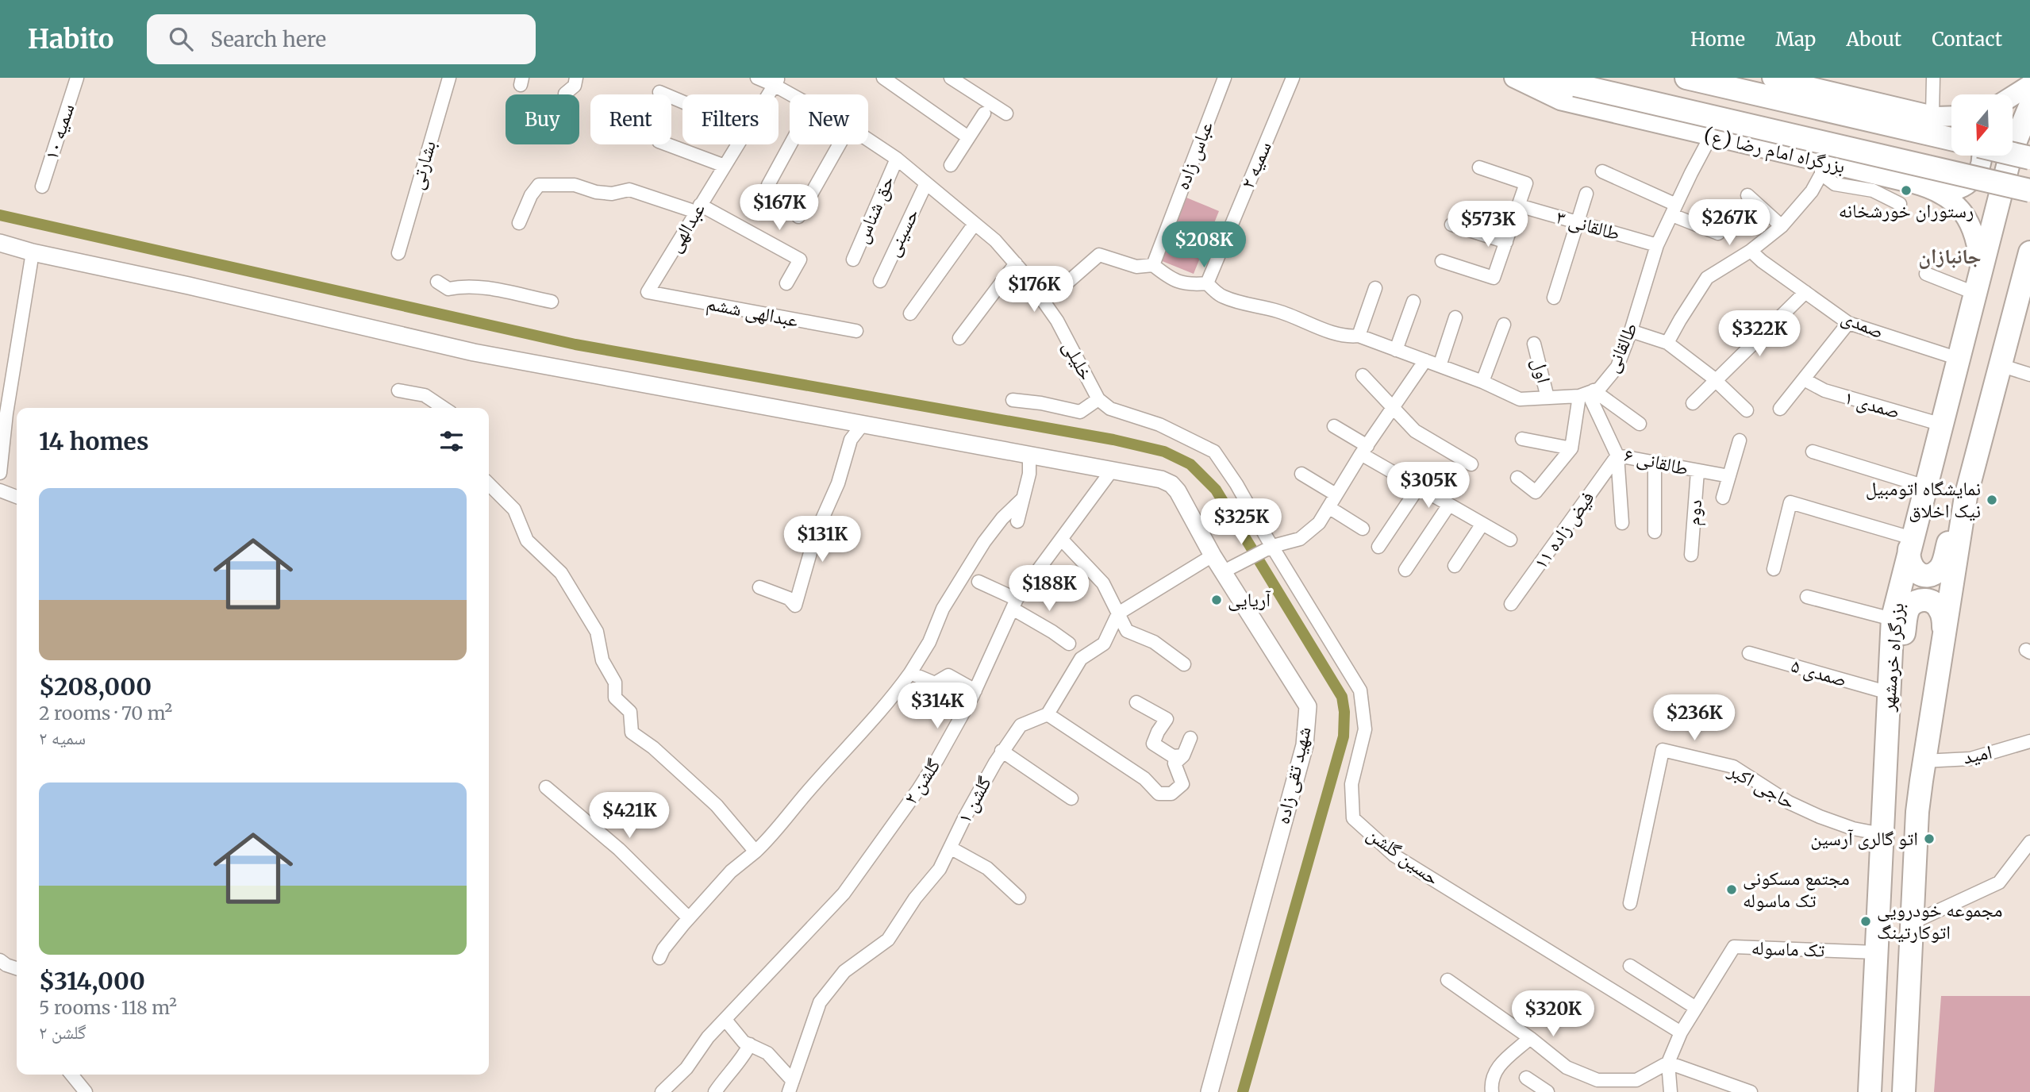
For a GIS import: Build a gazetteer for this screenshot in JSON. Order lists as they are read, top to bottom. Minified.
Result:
{"streets":{"highway":["بزرگراه امام رضا (ع)","بزرگراه خرمشهر"],"main road":["شهید تقی زاده"],"street":["سمیه ۱۰","عباس زاده","بشارتی","سمیه ۲","حق شناس","طالقانی ۳","عبدالهی","حسینی","عبدالهی ششم","صمدی","طالقانی","خلیلی","اول","صمدی ۱","طالقانی ۶","دوم","فیض زاده ۱۱","صمدی ۵","امید","گلشن ۲","حاجی اکبر","گلشن ۱","حسین گلشن","تک ماسوله"]},"crossings":[["بزرگراه امام رضا (ع)","طالقانی"],["بزرگراه امام رضا (ع)","بزرگراه خرمشهر"],["حق شناس","خلیلی"],["طالقانی ۳","طالقانی"],["عبدالهی","عبدالهی ششم"],["عبدالهی","خلیلی"],["حسینی","خلیلی"],["صمدی","بزرگراه خرمشهر"],["طالقانی","طالقانی ۶"],["خلیلی","حسین گلشن"],["صمدی ۱","بزرگراه خرمشهر"],["طالقانی ۶","دوم"],["طالقانی ۶","فیض زاده ۱۱"],["بزرگراه خرمشهر","صمدی ۵"],["بزرگراه خرمشهر","حاجی اکبر"],["بزرگراه خرمشهر","تک ماسوله"],["شهید تقی زاده","گلشن ۲"],["حسین گلشن","تک ماسوله"]],"districts":["جانبازان"],"places":["رستوران خورشخانه","نمایشگاه اتومبیل نیک اخلاق","آریایی","اتو گالری آرسین","مجتمع مسکونی تک ماسوله","مجموعه خودرویی اتوکارتینگ"],"north":"bottom","page":{"header":"Habito","search":"Search here","nav":["Home","Map","About","Contact"],"chip":["Buy","Rent","Filters","New"],"price":["$167K","$267K","$573K","$208K","$176K","$322K","$305K","$325K","$131K","$188K","$314K","$236K","$421K","$320K"],"heading":"14 homes","list":[{"name":"$208,000","note":"2 rooms · 70 m² · سمیه ۲"},{"name":"$314,000","note":"5 rooms · 118 m² · گلشن ۲"}]}}
